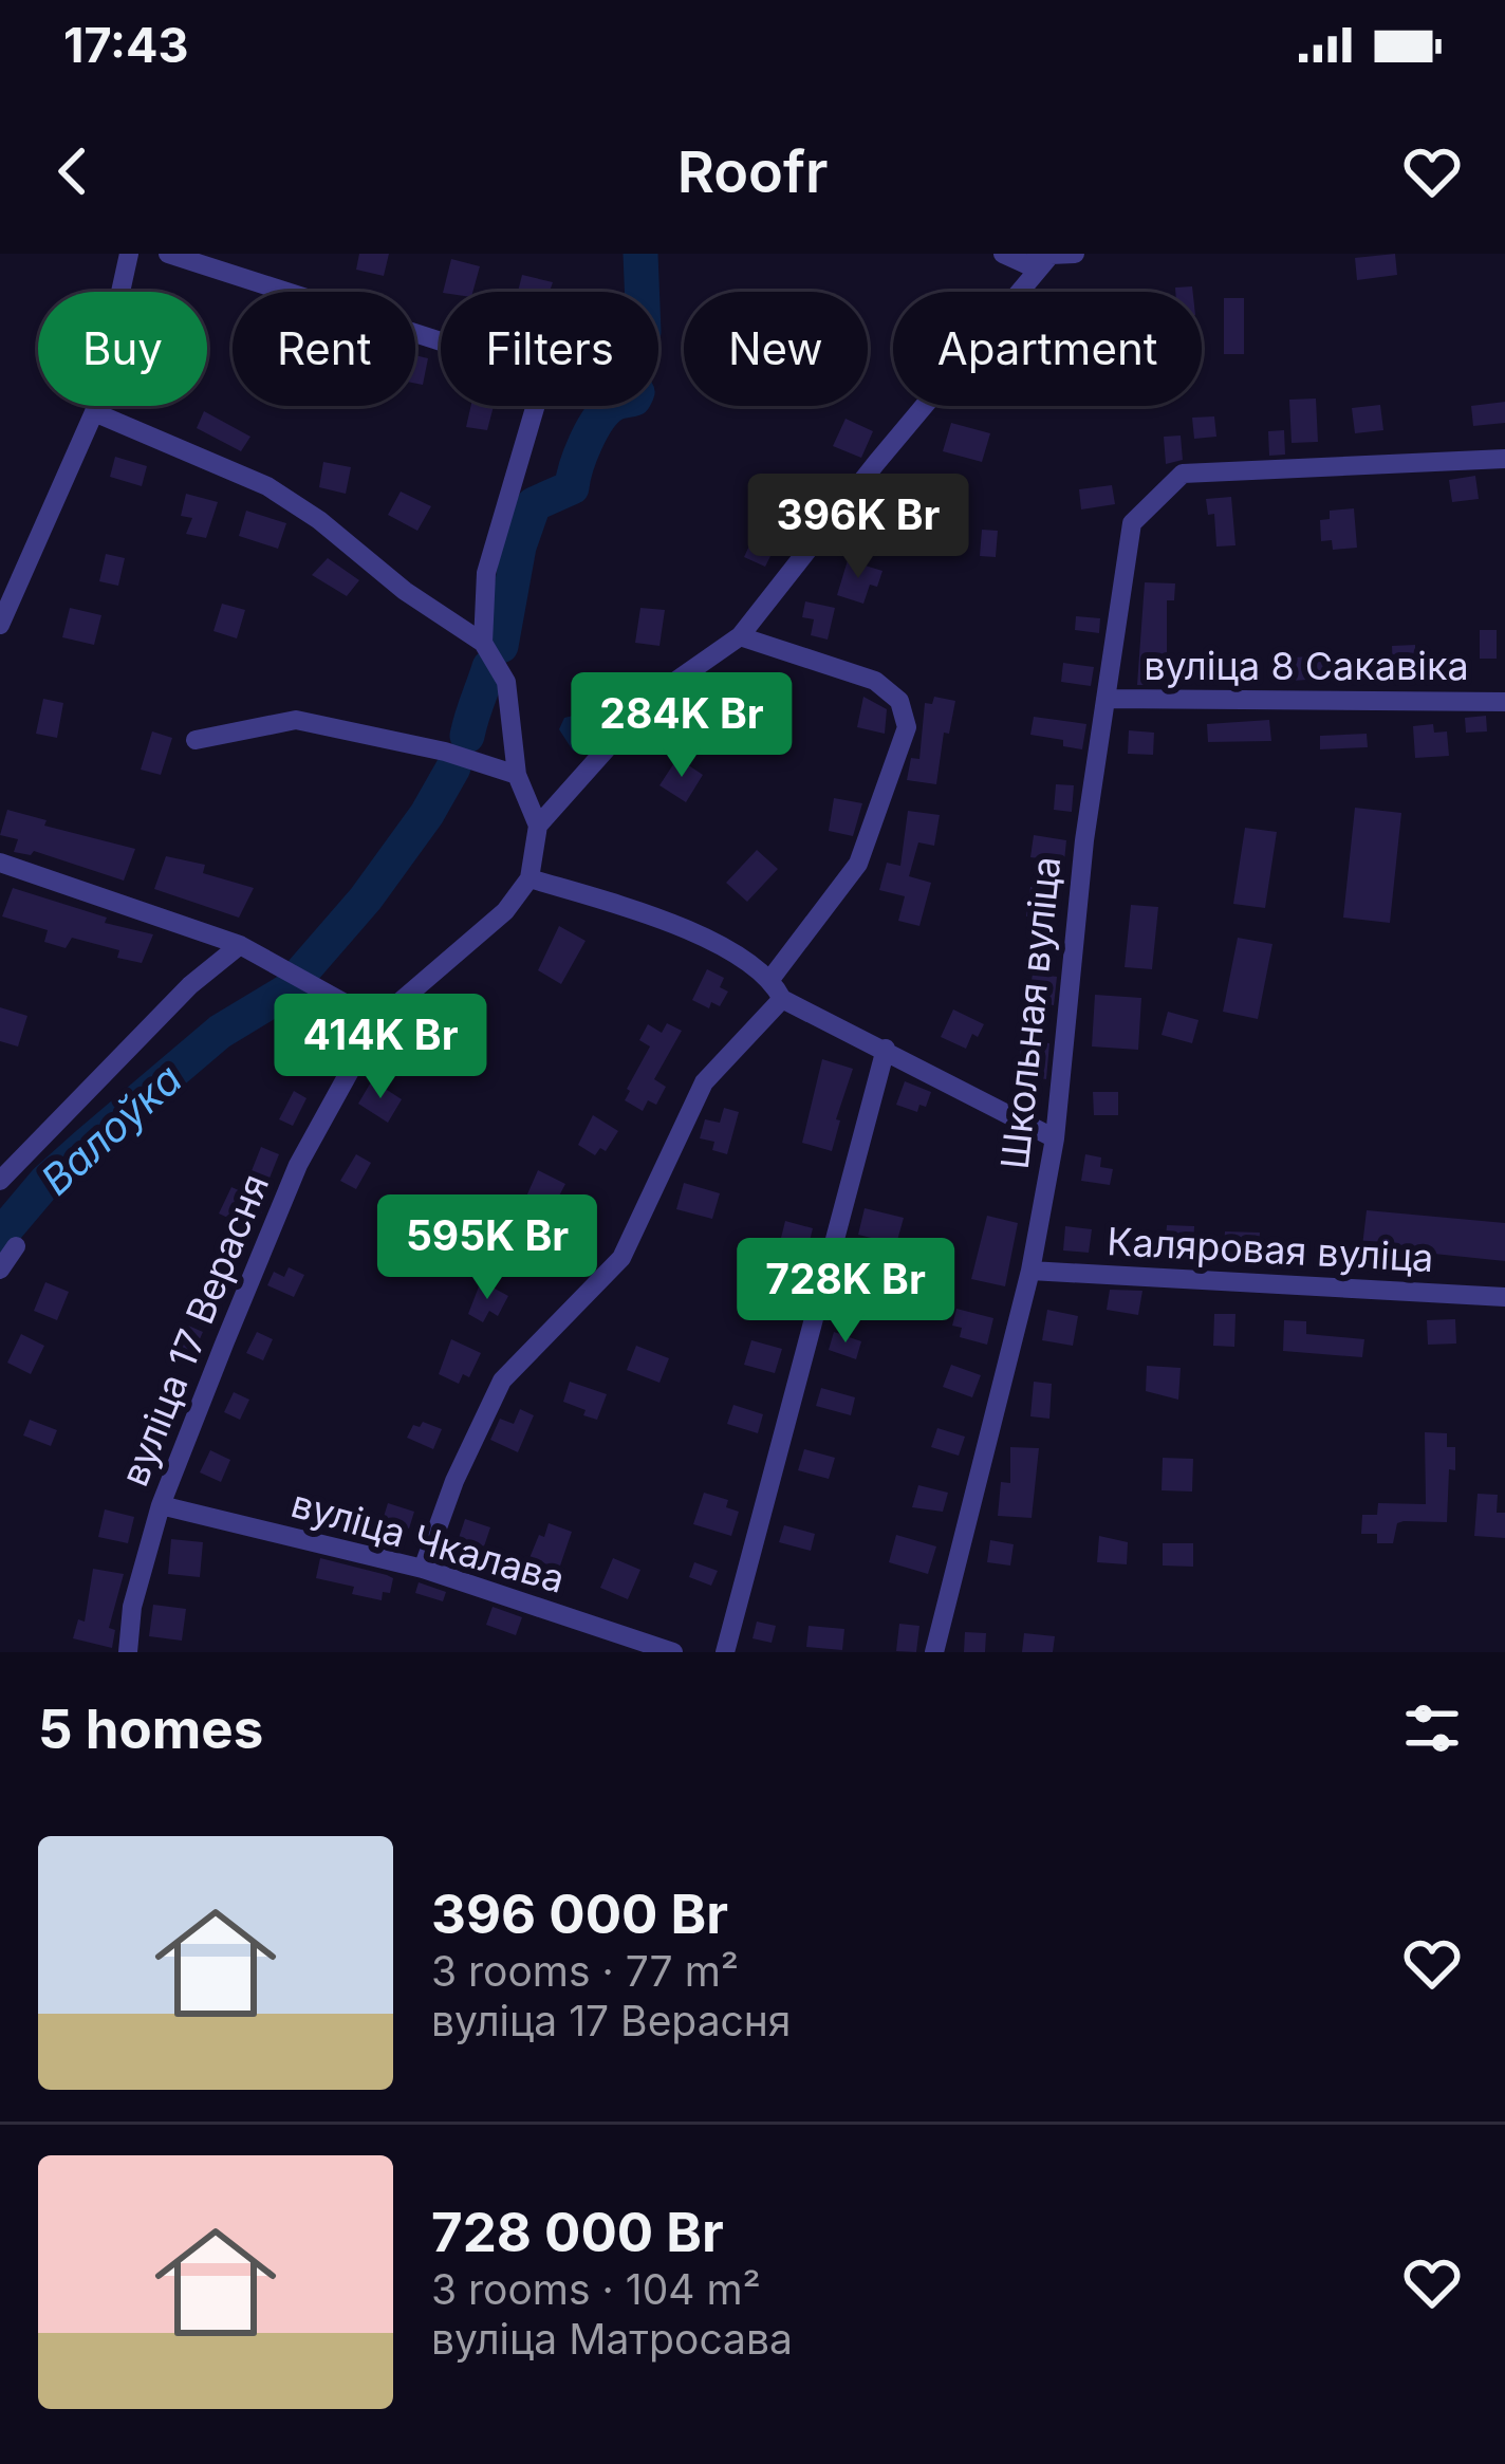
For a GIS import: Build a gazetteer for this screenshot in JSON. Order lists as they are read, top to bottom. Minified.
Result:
{"streets":{"street":["вуліца 8 Сакавіка","Школьная вуліца","Каляровая вуліца","вуліца 17 Верасня","вуліца Чкалава"]},"crossings":[["вуліца 8 Сакавіка","Школьная вуліца"],["Школьная вуліца","Каляровая вуліца"],["вуліца 17 Верасня","вуліца Чкалава"]],"water":["Валоўка"],"page":{"status":"17:43","header":"Roofr","chip":["Buy","Rent","Filters","New","Apartment"],"price":["396K Br","284K Br","414K Br","595K Br","728K Br"],"heading":"5 homes","list":[{"name":"396 000 Br","note":"3 rooms · 77 m² · вуліца 17 Верасня"},{"name":"728 000 Br","note":"3 rooms · 104 m² · вуліца Матросава"}]}}
